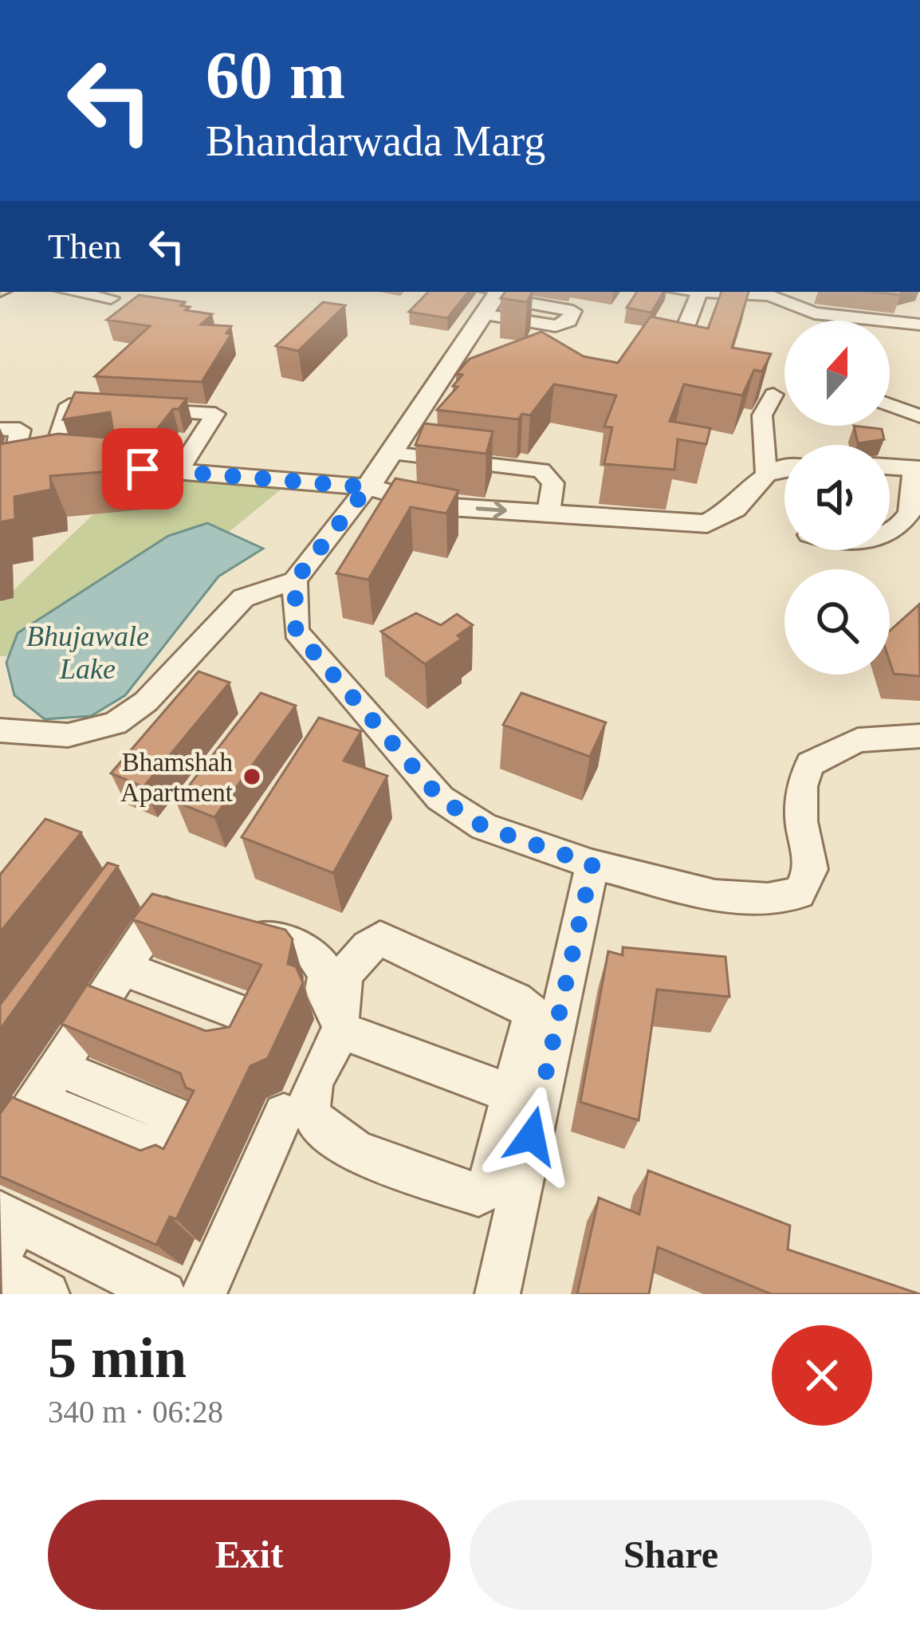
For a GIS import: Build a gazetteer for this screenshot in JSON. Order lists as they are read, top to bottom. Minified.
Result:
{"water":["Bhujawale Lake"],"places":["Bhamshah Apartment"],"north":"top","page":{"turn":["60 m","Bhandarwada Marg"],"then":"Then","heading":["5 min","340 m · 06:28"],"buttons":["Exit","Share"]}}
